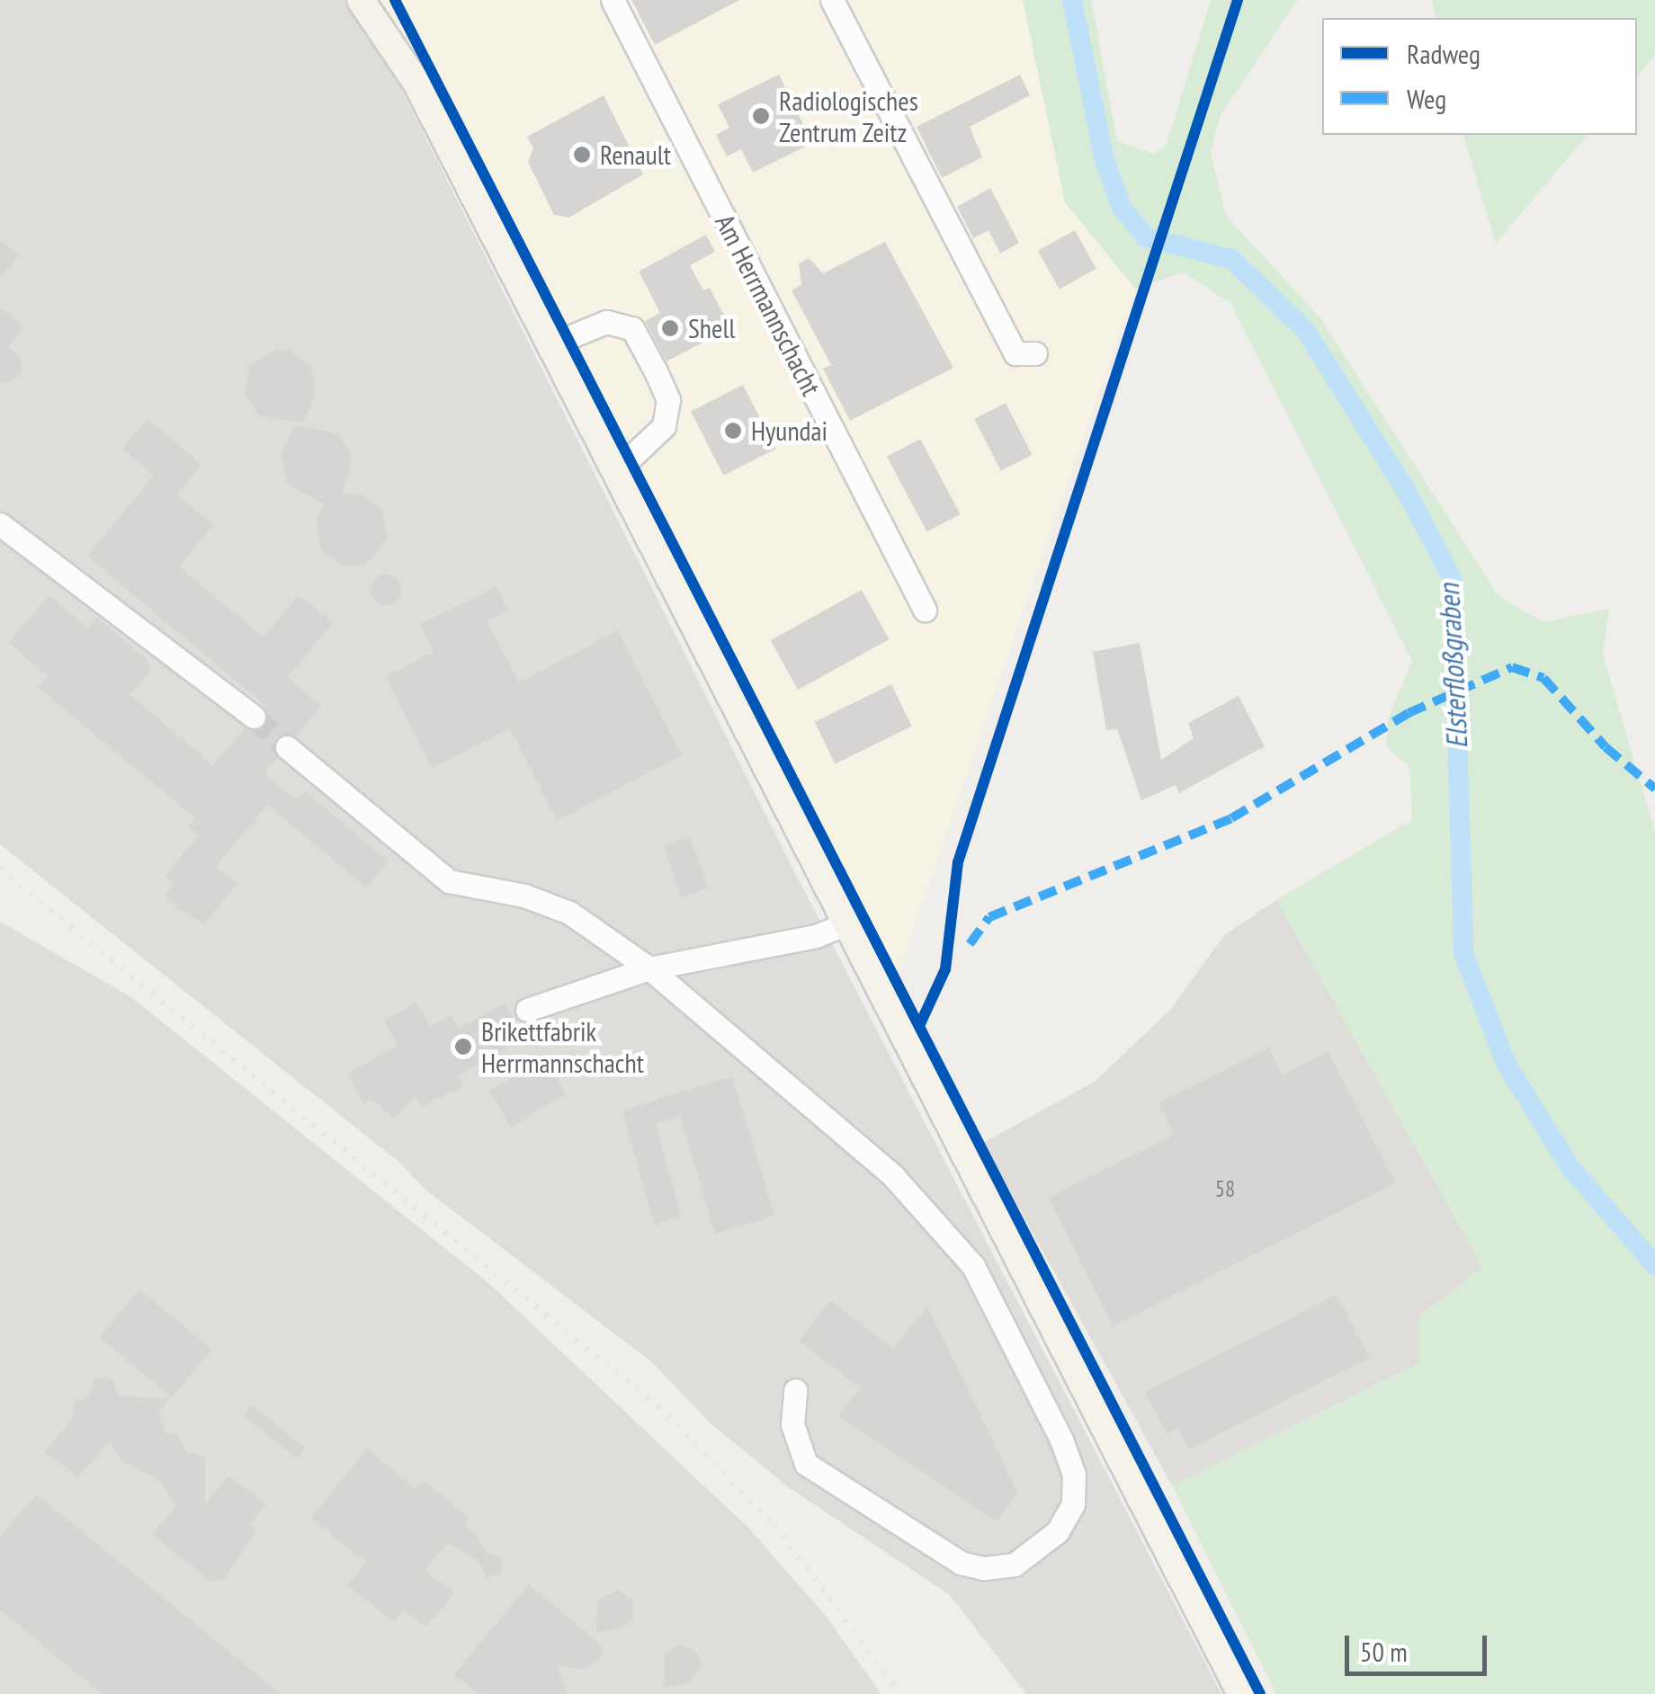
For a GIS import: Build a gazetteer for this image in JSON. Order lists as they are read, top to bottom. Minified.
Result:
{"streets":{"street":["Am Herrmannschacht"]},"water":["Elsterfloßgraben"],"places":["Radiologisches Zentrum Zeitz","Renault","Shell","Hyundai","Brikettfabrik Herrmannschacht"],"house_numbers":["58"],"legend":["Radweg","Weg"],"scale_bar":"50 m"}
